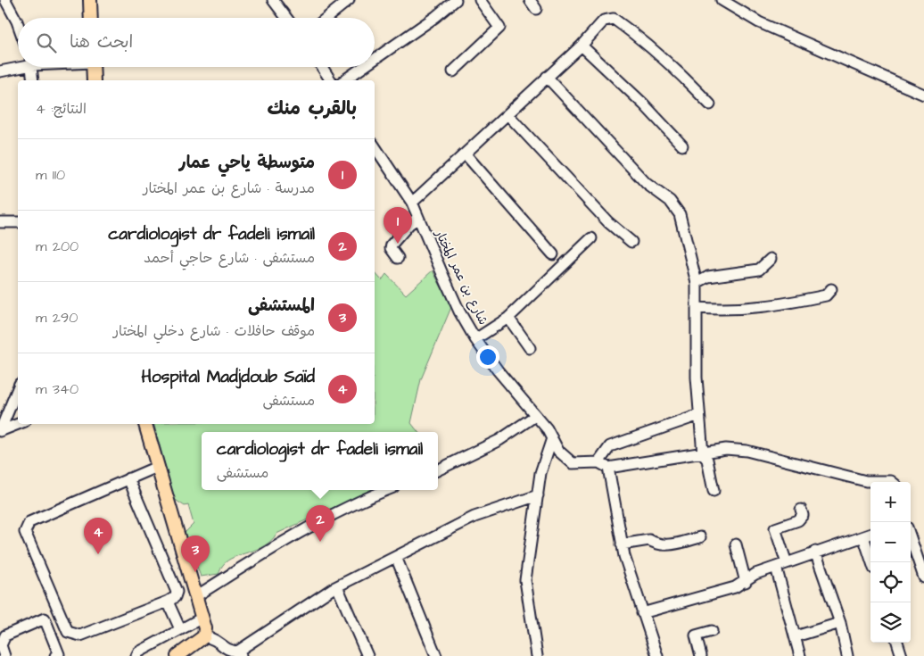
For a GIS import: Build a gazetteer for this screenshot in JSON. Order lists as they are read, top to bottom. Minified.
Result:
{"streets":{"street":["شارع بن عمر المختار"]},"page":{"search":"ابحث هنا","heading":["بالقرب منك","النتائج: 4"],"list":[{"mark":"1","name":"متوسطة ياحي عمار","note":"مدرسة · شارع بن عمر المختار","value":"110 m"},{"mark":"2","name":"cardiologist dr fadeli ismail","note":"مستشفى · شارع حاجي أحمد","value":"200 m"},{"mark":"3","name":"المستشفى","note":"موقف حافلات · شارع دخلي المختار","value":"290 m"},{"mark":"4","name":"Hospital Madjdoub Saïd","note":"مستشفى","value":"340 m"}],"pins":["1","2","4","3"],"popup":["cardiologist dr fadeli ismail","مستشفى"],"map_buttons":["+","−"]}}
